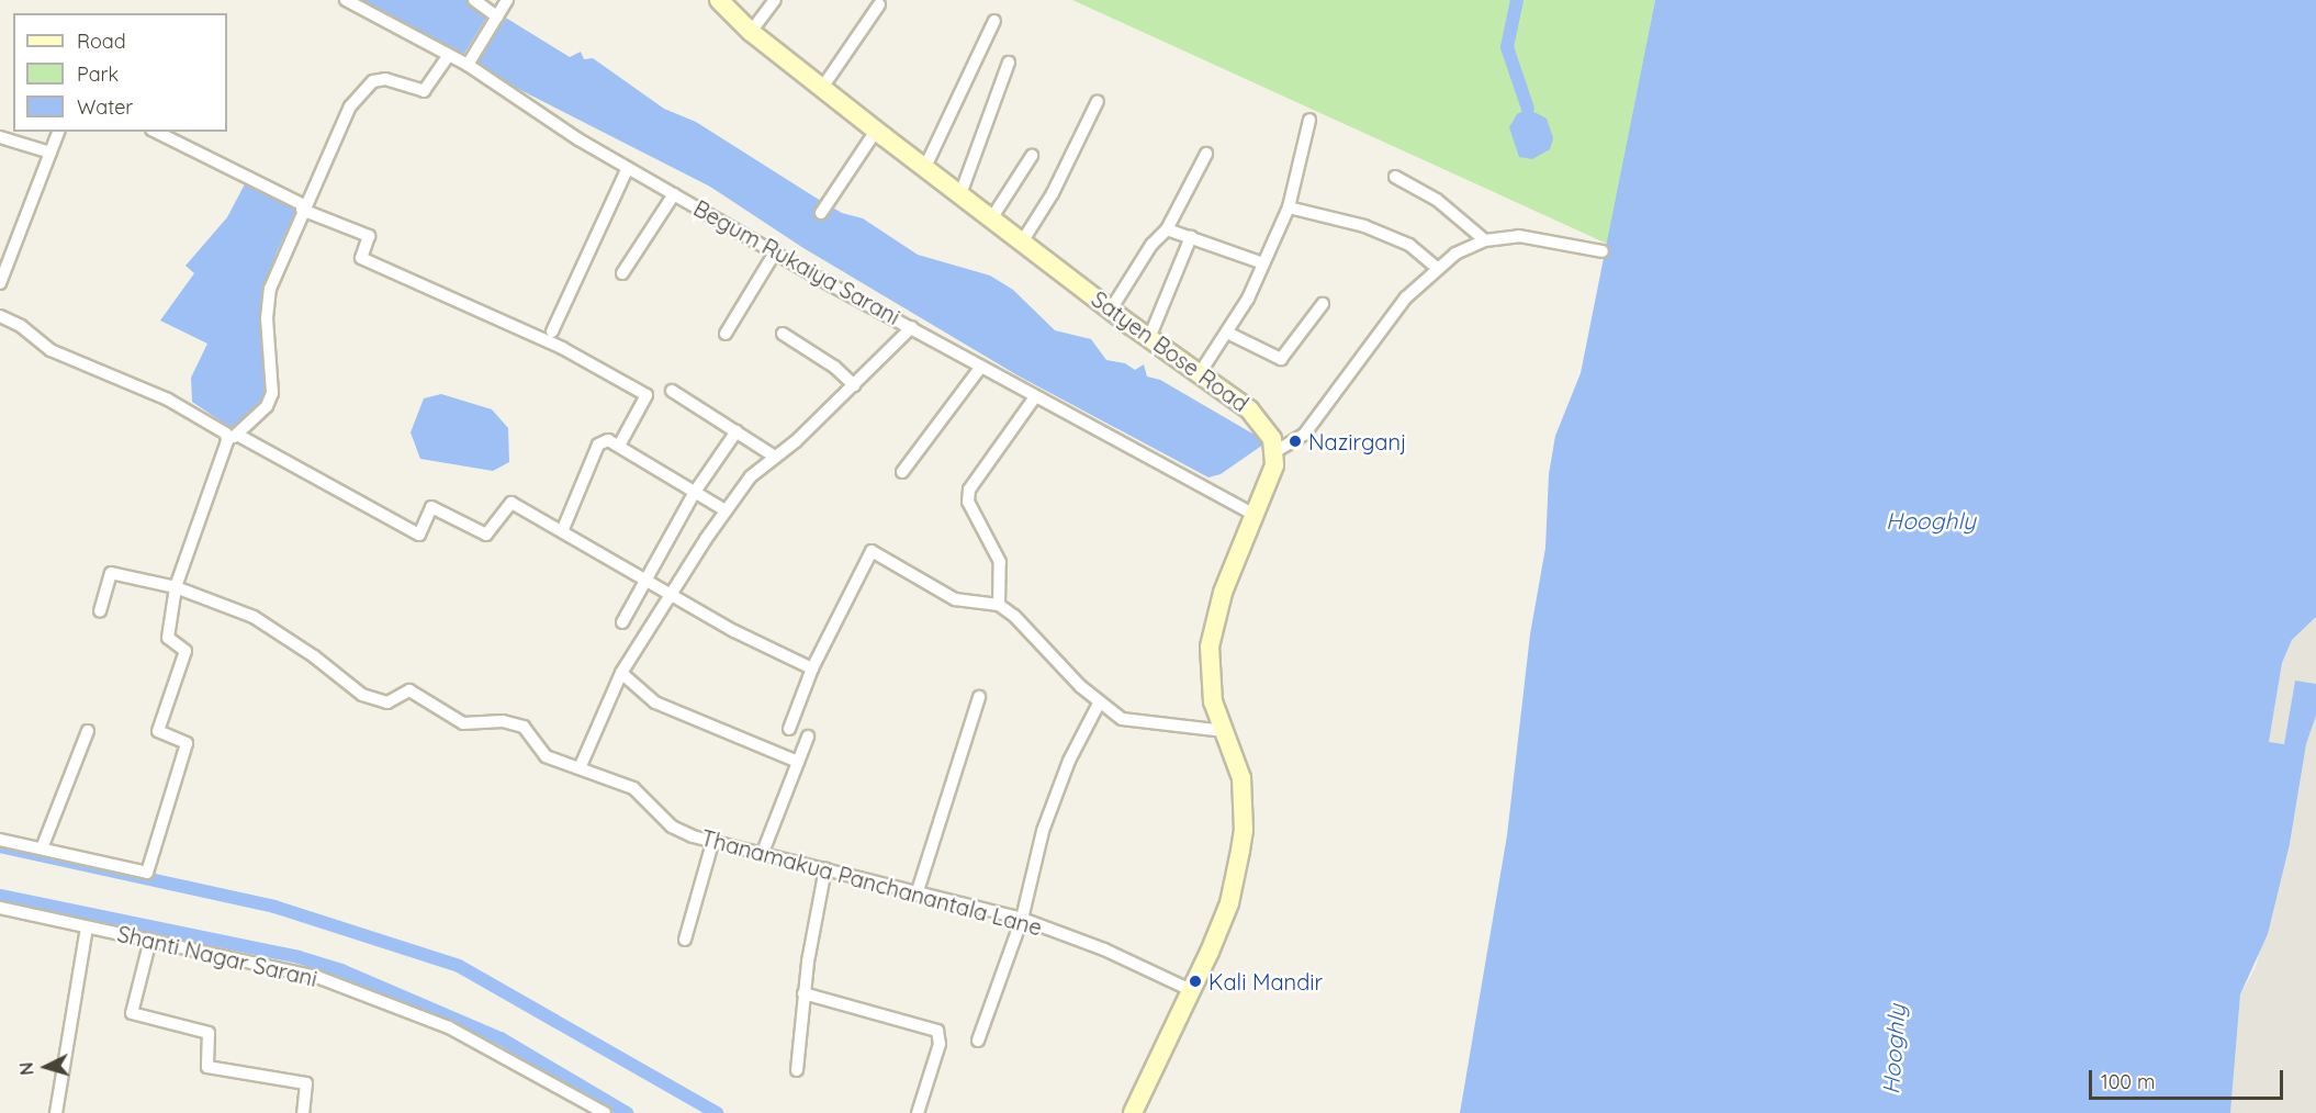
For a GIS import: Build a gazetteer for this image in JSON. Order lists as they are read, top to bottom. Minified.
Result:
{"streets":{"main road":["Satyen Bose Road"],"street":["Begum Rukaiya Sarani","Thanamakua Panchanantala Lane","Shanti Nagar Sarani"]},"water":["Hooghly"],"places":["Nazirganj","Kali Mandir"],"legend":["Road","Park","Water"],"scale_bar":"100 m","north":"left"}
